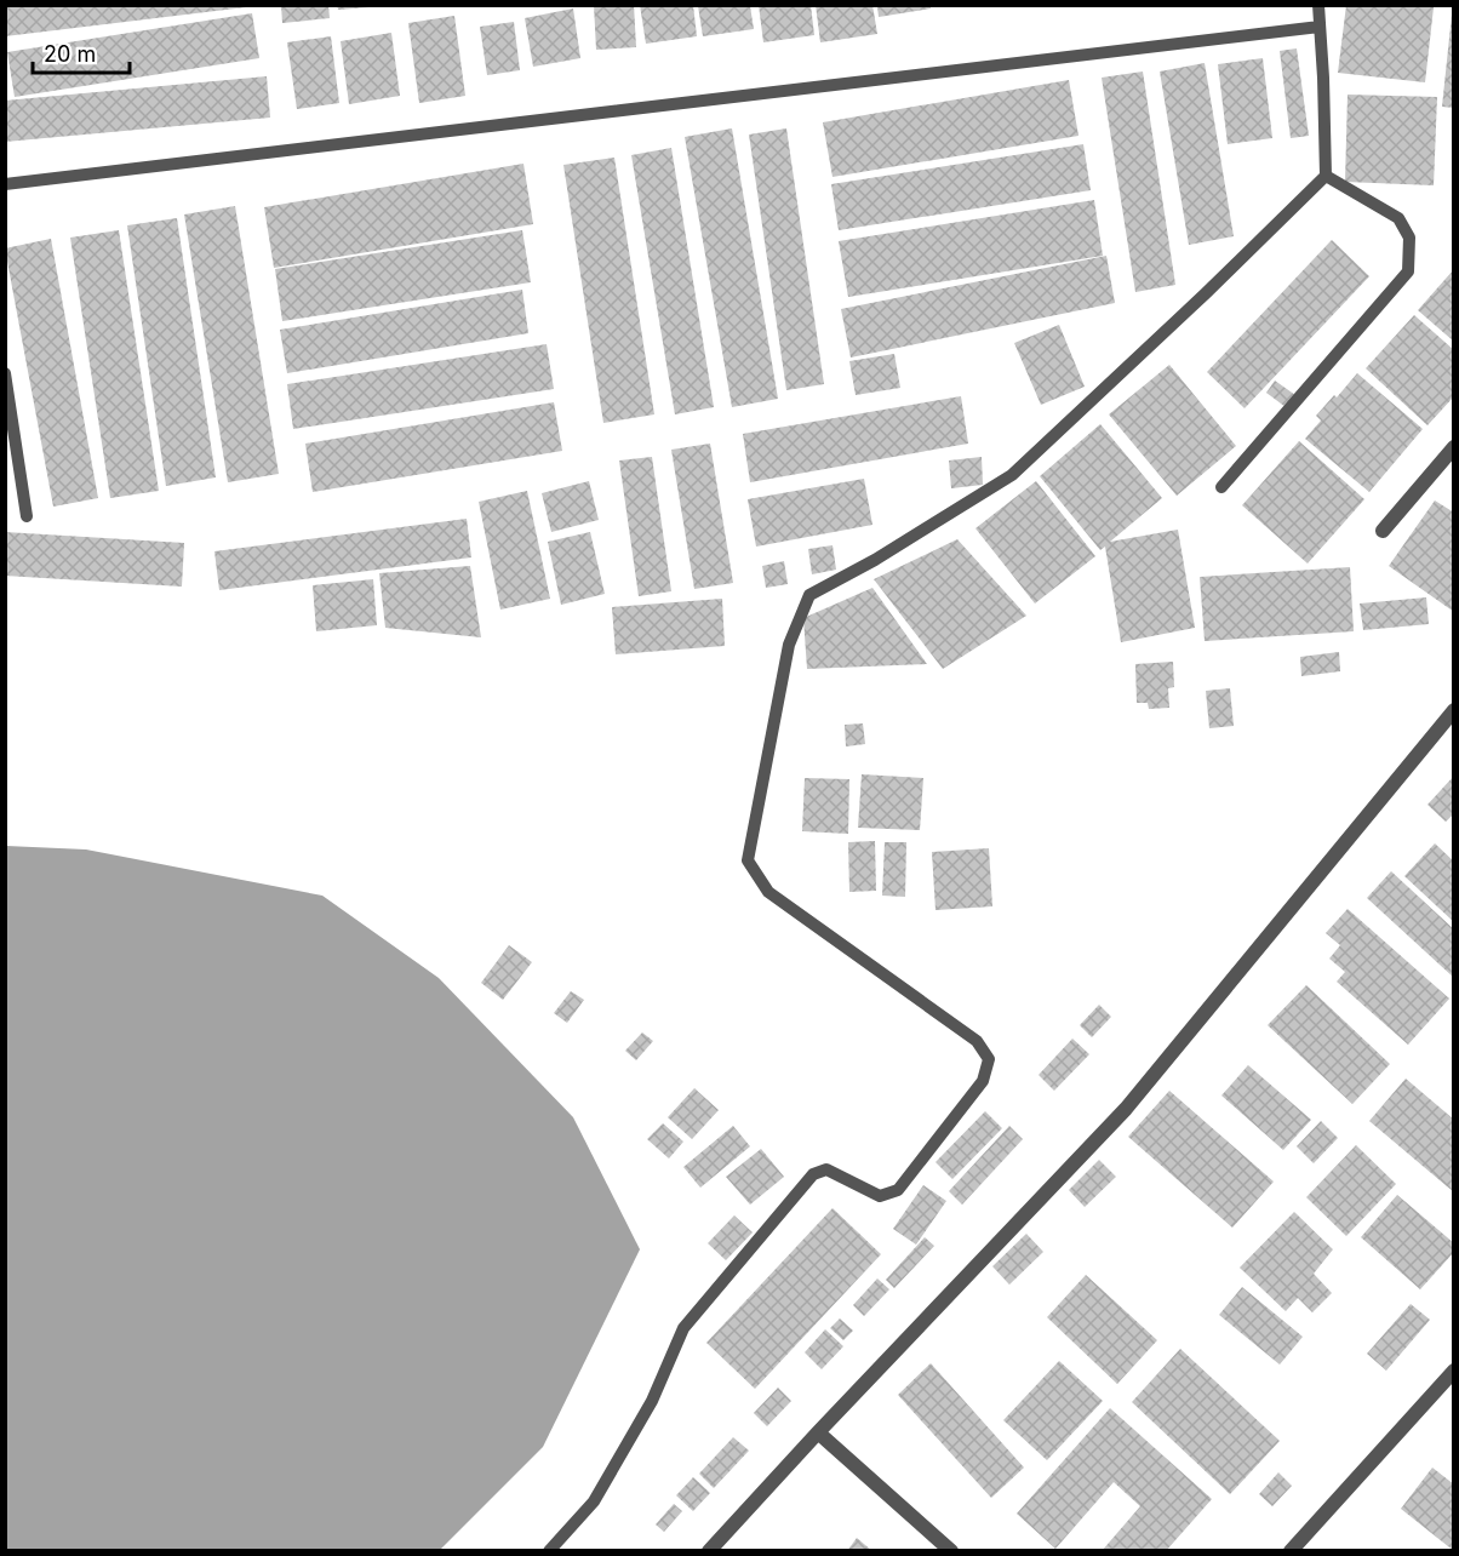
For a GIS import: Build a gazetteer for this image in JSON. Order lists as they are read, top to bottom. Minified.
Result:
{"scale_bar":"20 m"}
